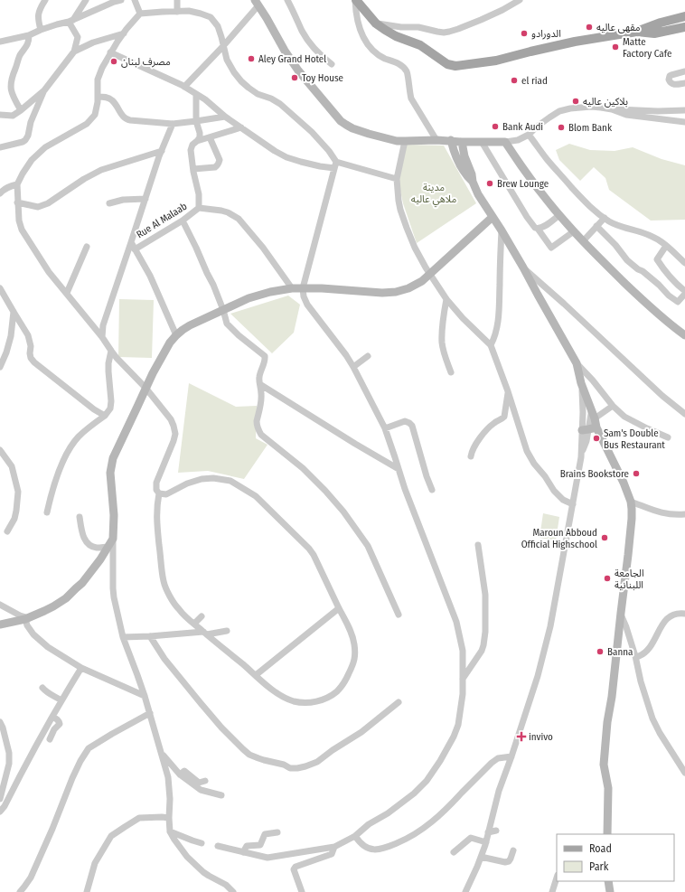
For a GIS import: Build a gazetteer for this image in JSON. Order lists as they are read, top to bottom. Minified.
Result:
{"streets":{"street":["Rue Al Malaab"]},"parks":["مدينة ملاهي عاليه"],"places":{"other":["مقهى عاليه","الدورادو","Matte Factory Cafe","Aley Grand Hotel","مصرف لبنان","Toy House","el riad","بلاكين عاليه","Bank Audi","Blom Bank","Brew Lounge","Sam's Double Bus Restaurant","Brains Bookstore","Maroun Abboud Official Highschool","الجامعة اللبنانية","Banna"],"health":["invivo"]},"legend":["Road","Park"]}
